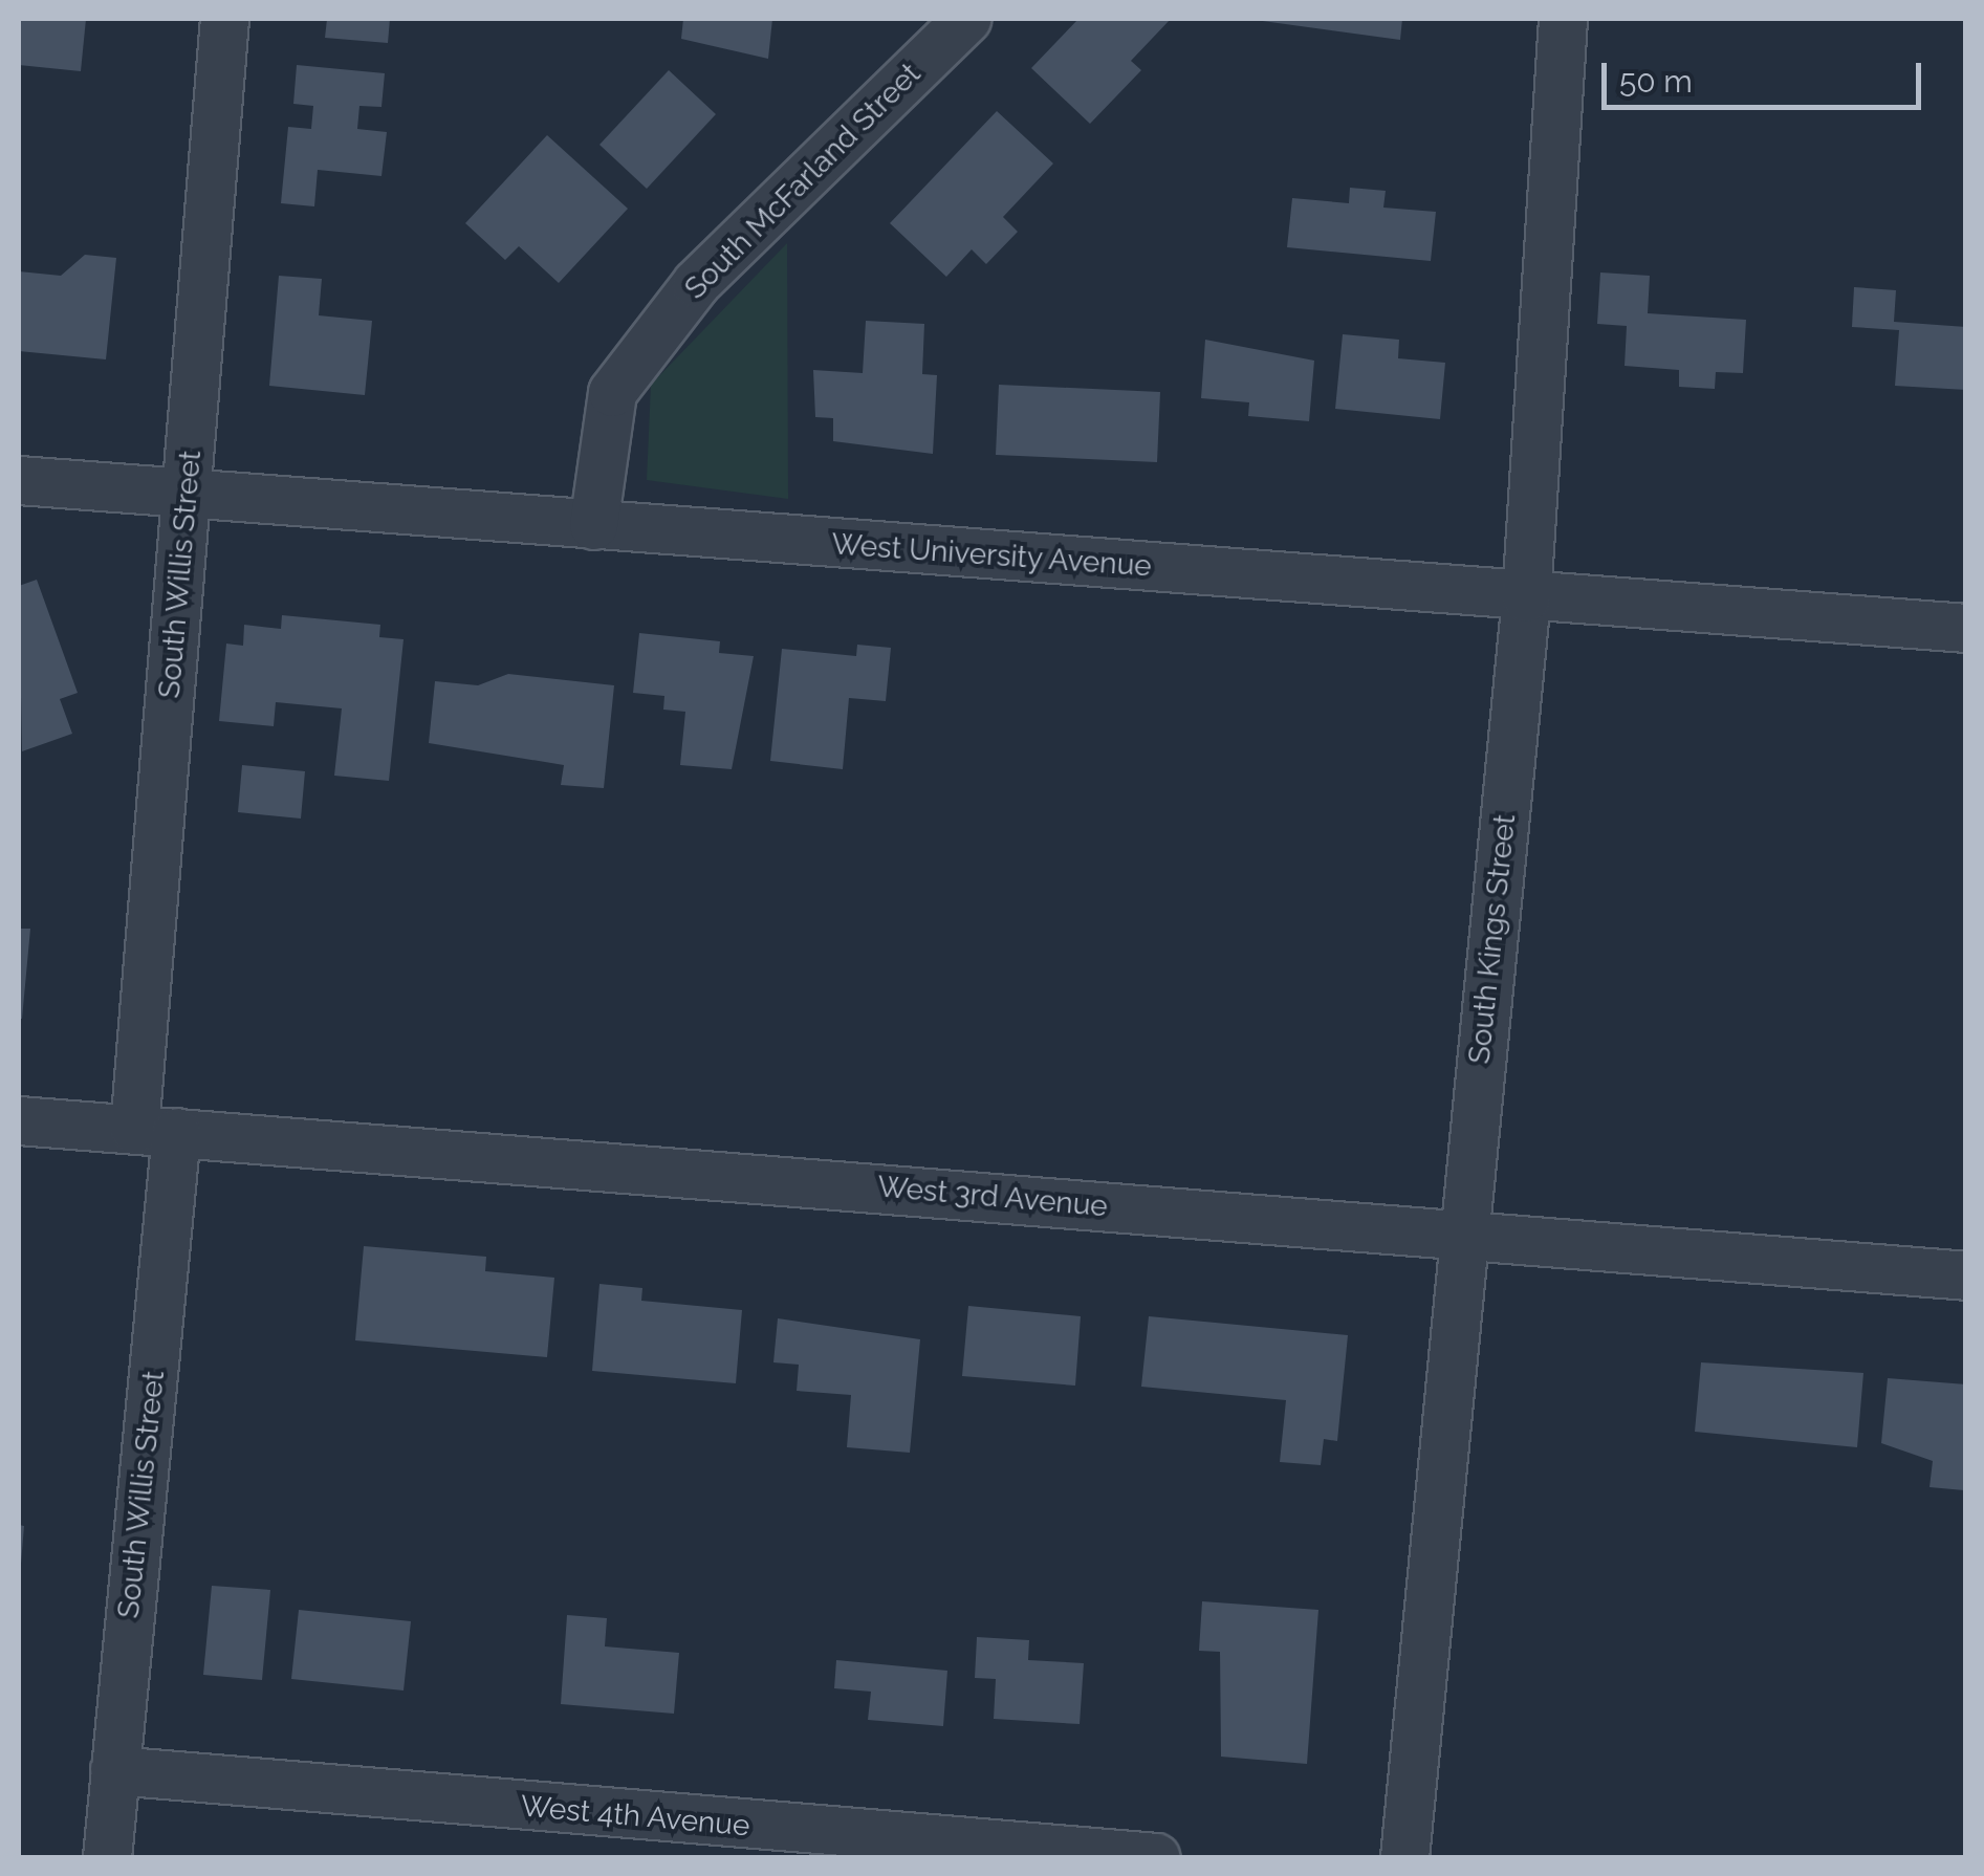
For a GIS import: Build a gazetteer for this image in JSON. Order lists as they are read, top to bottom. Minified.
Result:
{"streets":{"street":["South McFarland Street","West University Avenue","South Willis Street","South Kings Street","West 3rd Avenue","West 4th Avenue"]},"crossings":[["South McFarland Street","West University Avenue"],["West University Avenue","South Willis Street"],["West University Avenue","South Kings Street"],["South Willis Street","West 3rd Avenue"],["South Willis Street","West 4th Avenue"],["South Kings Street","West 3rd Avenue"]],"scale_bar":"50 m"}
